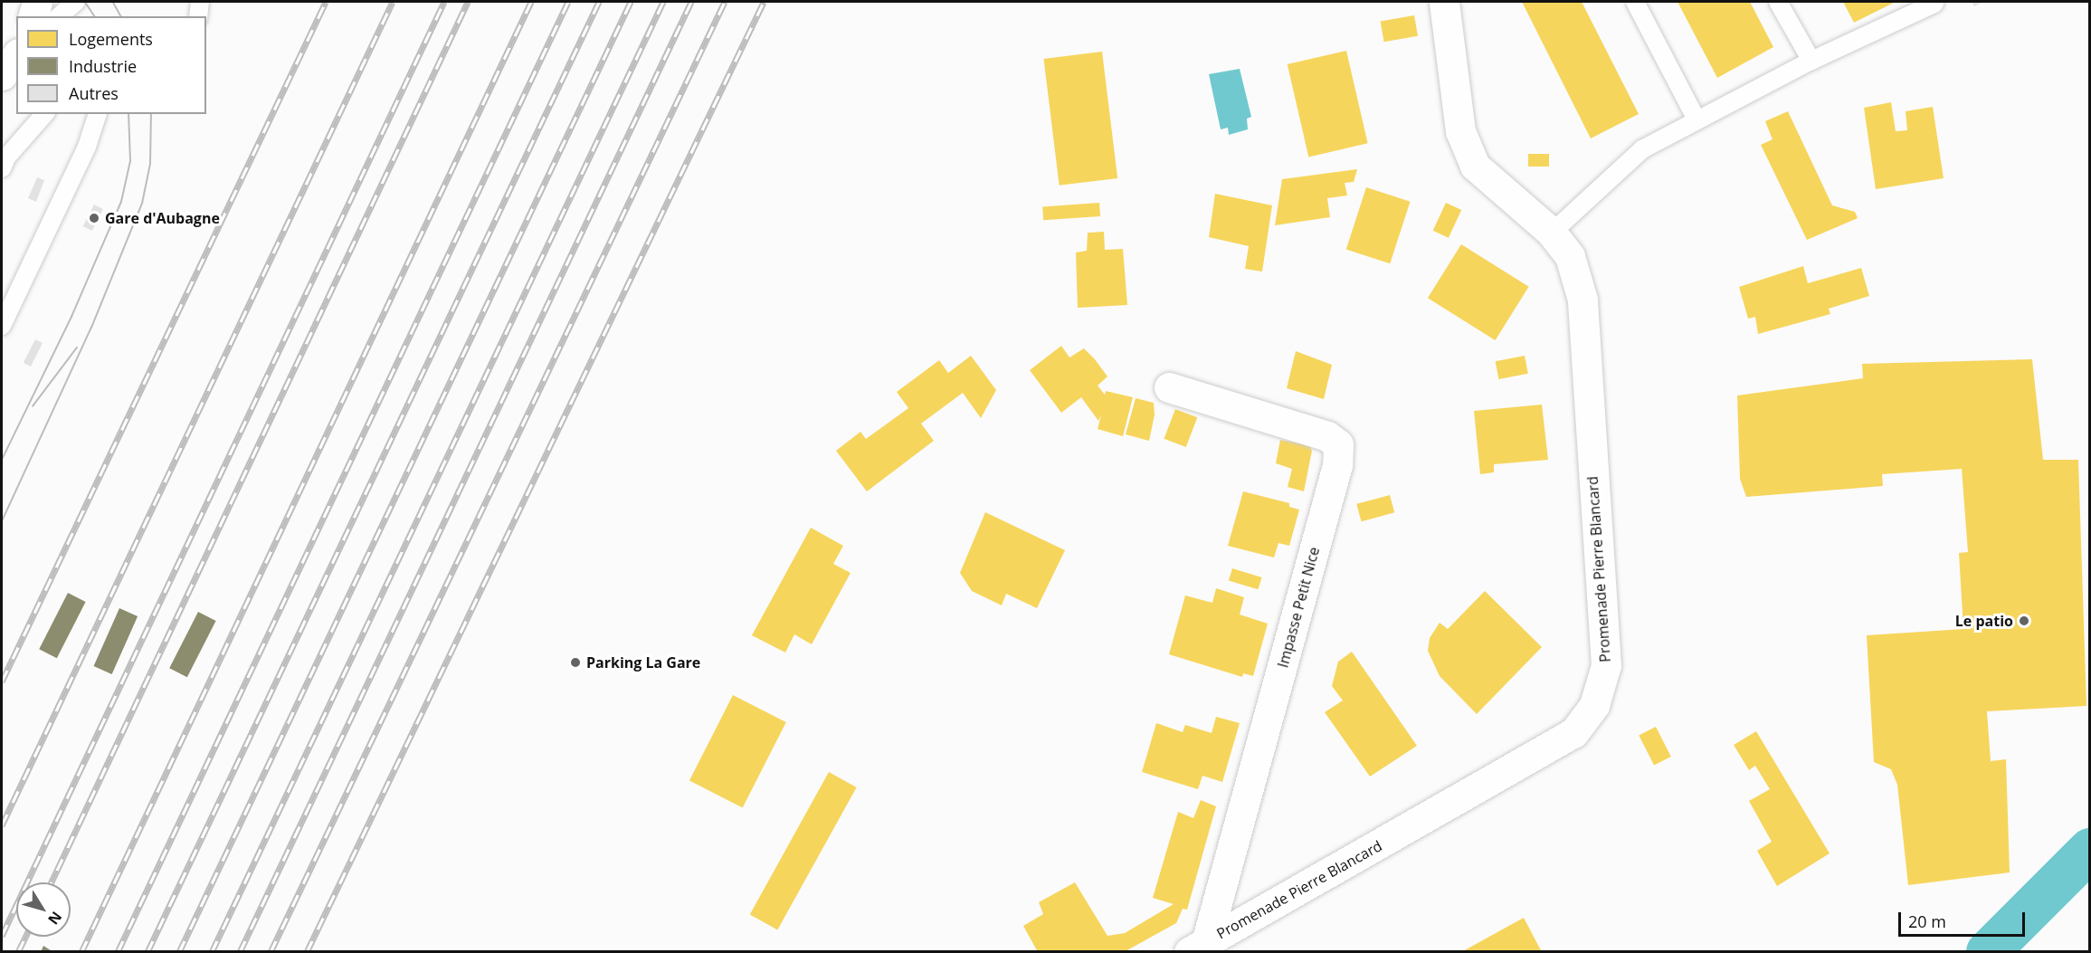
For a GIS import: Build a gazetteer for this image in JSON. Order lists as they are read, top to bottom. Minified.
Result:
{"streets":{"street":["Promenade Pierre Blancard","Impasse Petit Nice"]},"crossings":[["Promenade Pierre Blancard","Impasse Petit Nice"]],"places":["Gare d'Aubagne","Le patio","Parking La Gare"],"legend":["Logements","Industrie","Autres"],"scale_bar":"20 m","north":"bottom right"}
